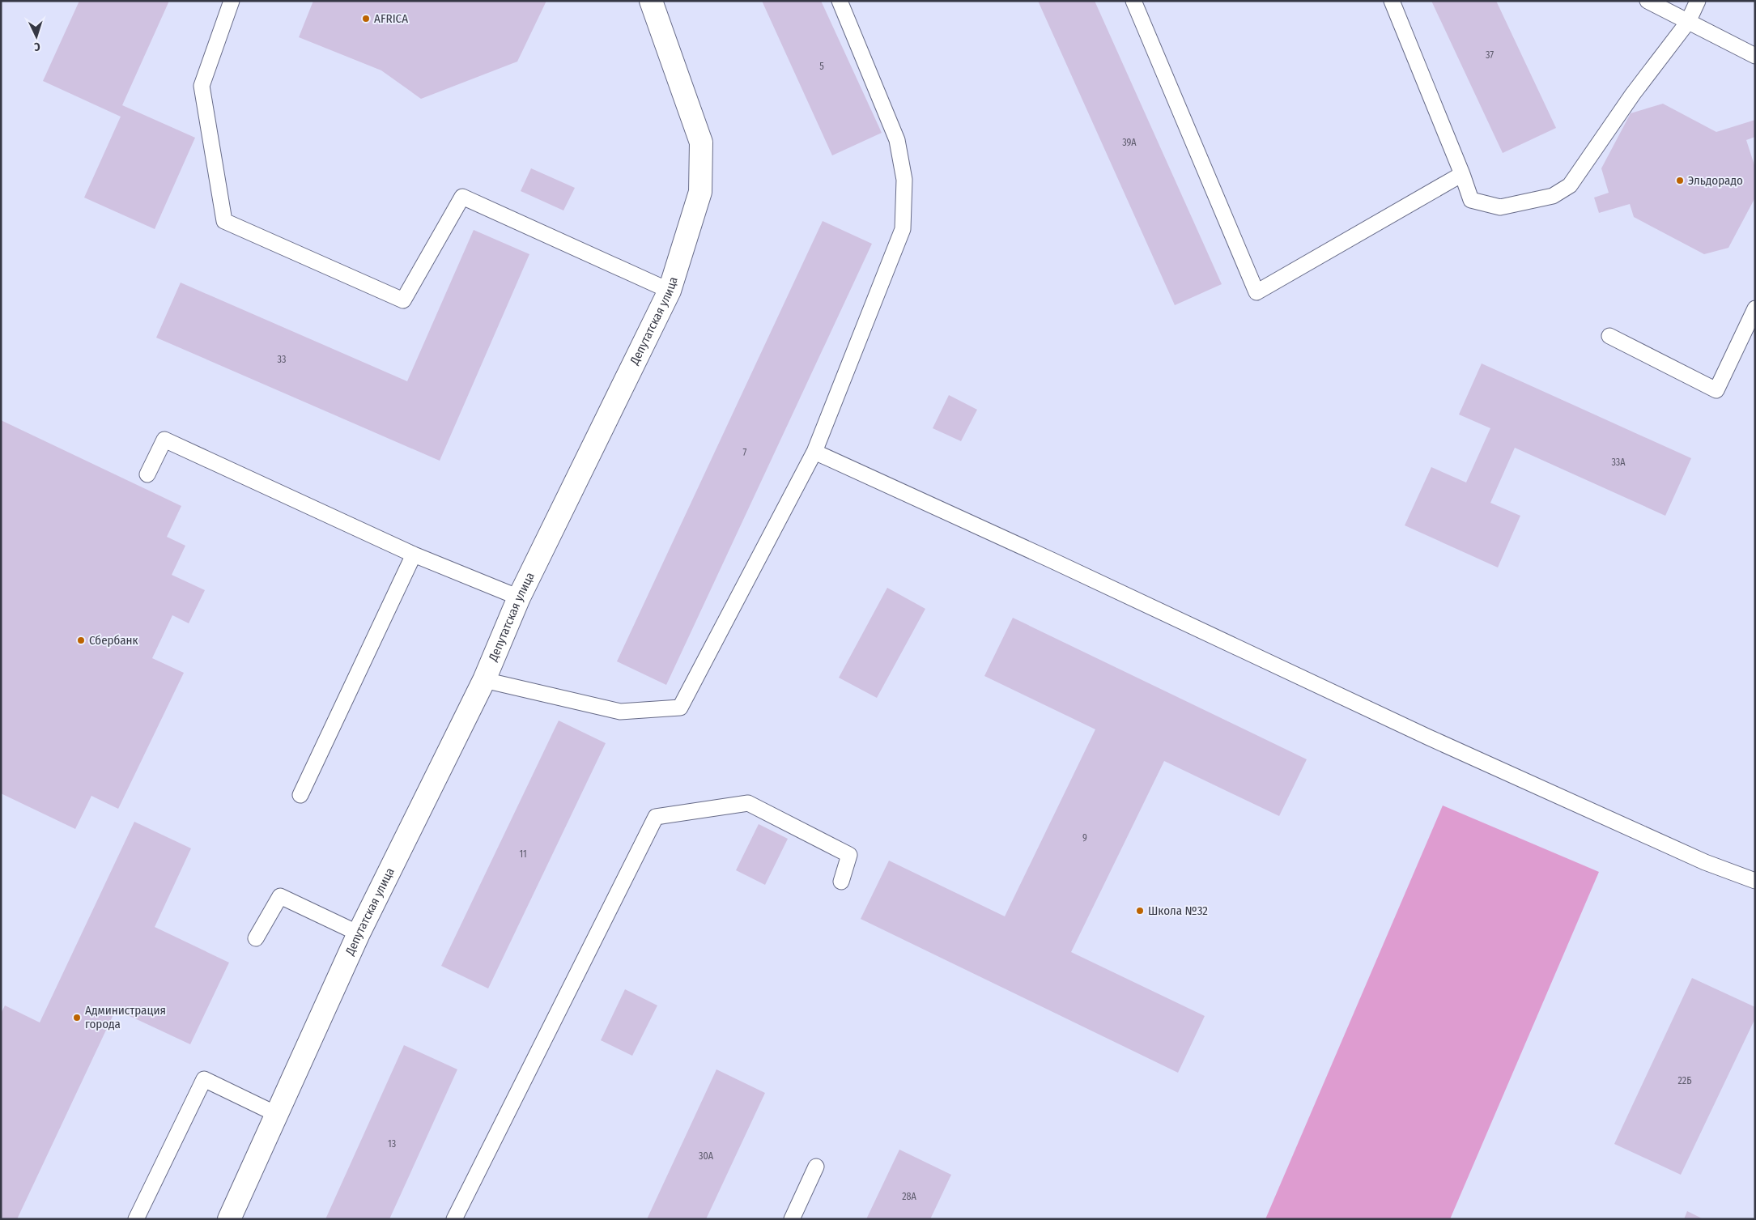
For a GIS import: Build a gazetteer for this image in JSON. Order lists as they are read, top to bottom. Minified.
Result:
{"streets":{"street":["Депутатская улица"]},"places":["AFRICA","Эльдорадо","Сбербанк","Школа №32","Администрация города"],"house_numbers":["37","5","39А","33","7","33А","9","11","22Б","13","30А","28А"],"north":"bottom"}
